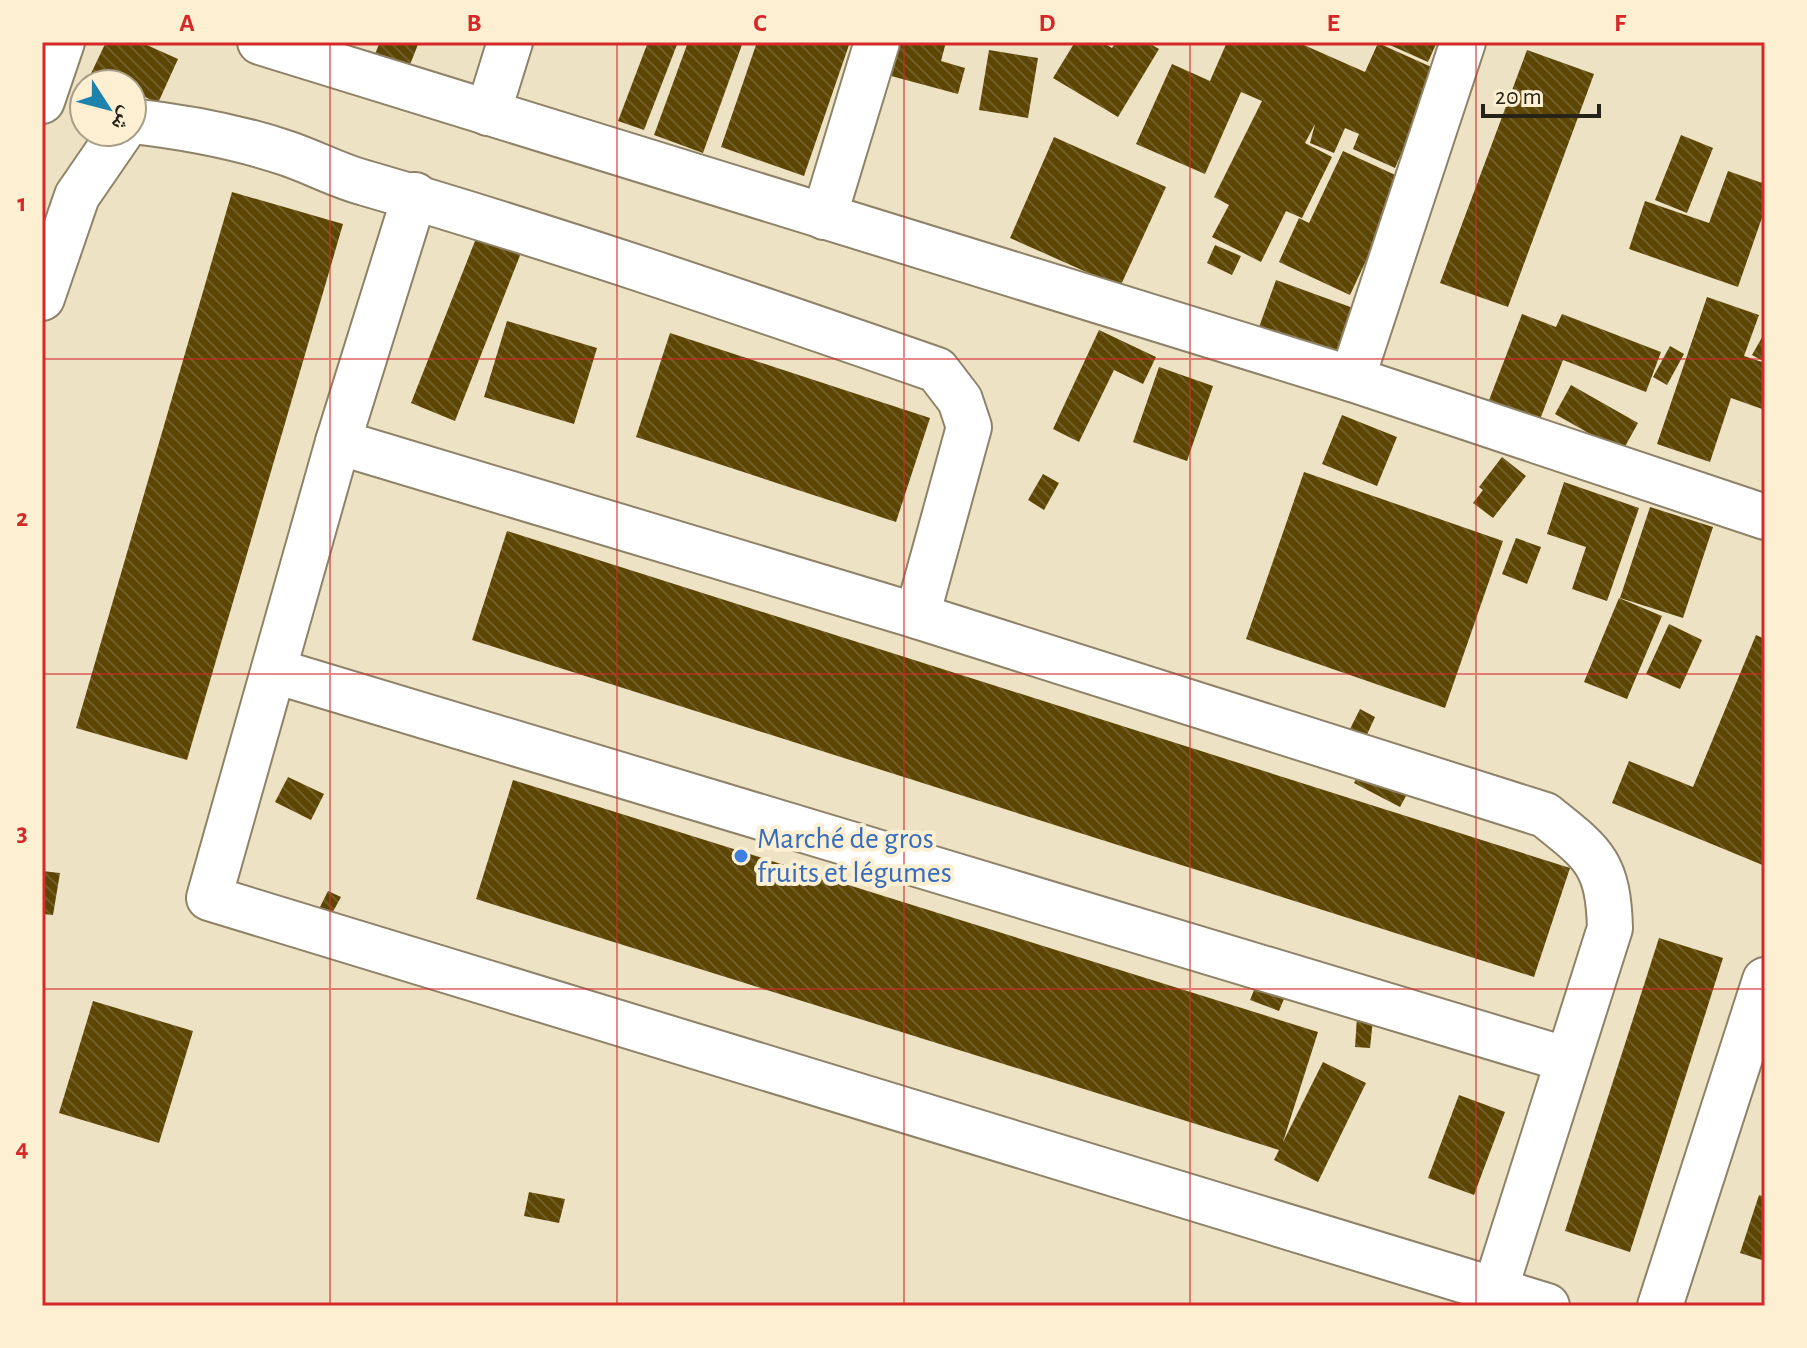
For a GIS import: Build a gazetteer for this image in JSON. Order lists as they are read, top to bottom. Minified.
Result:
{"places":["Marché de gros fruits et légumes"],"scale_bar":"20 m","north":"bottom right","grid":{"columns":["A","B","C","D","E","F"],"rows":["1","2","3","4"]}}
